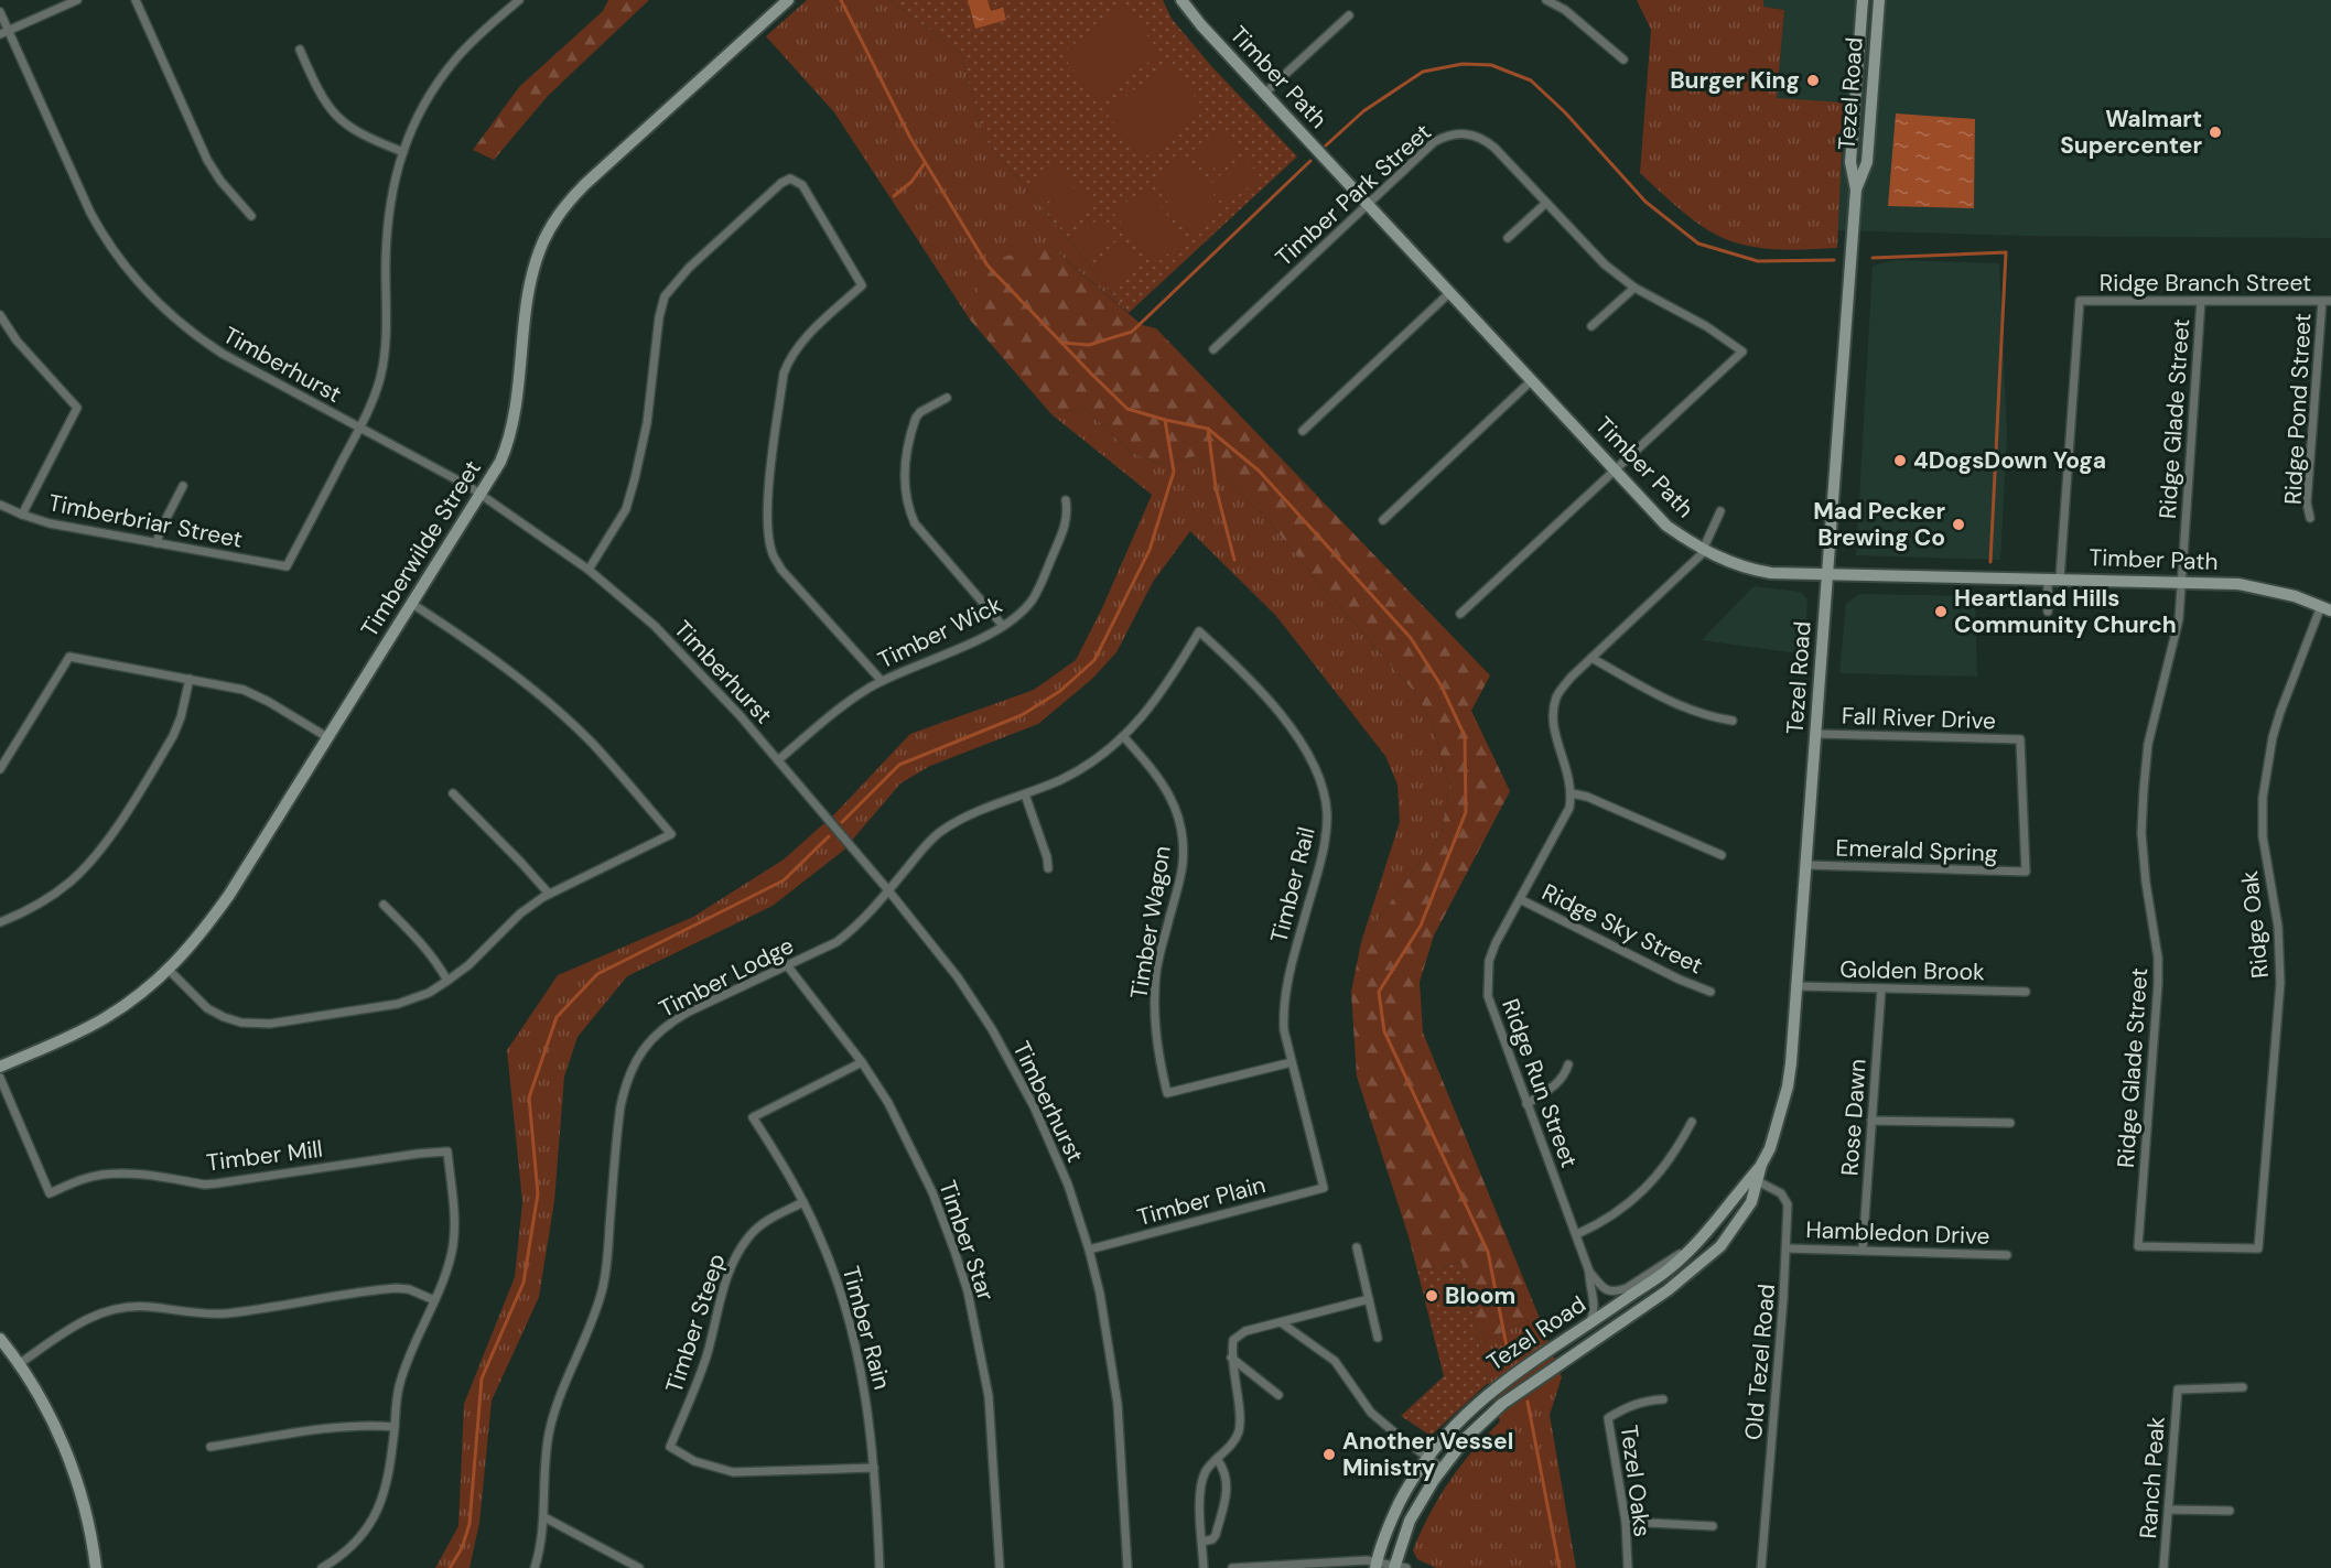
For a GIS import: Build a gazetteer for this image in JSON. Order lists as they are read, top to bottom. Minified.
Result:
{"streets":{"street":["Timber Path","Tezel Road","Timber Park Street","Ridge Branch Street","Timberhurst","Ridge Pond Street","Ridge Glade Street","Timberbriar Street","Timberwilde Street","Timber Wick","Fall River Drive","Emerald Spring","Timber Rail","Timber Wagon","Ridge Oak","Ridge Sky Street","Golden Brook","Timber Lodge","Ridge Run Street","Rose Dawn","Timber Mill","Timber Plain","Hambledon Drive","Timber Star","Timber Steep","Timber Rain","Old Tezel Road","Ranch Peak","Tezel Oaks"]},"crossings":[["Timber Path","Tezel Road"],["Timber Path","Timber Park Street"],["Timber Path","Ridge Branch Street"],["Timber Path","Ridge Glade Street"],["Timber Path","Ridge Oak"],["Tezel Road","Fall River Drive"],["Tezel Road","Emerald Spring"],["Tezel Road","Golden Brook"],["Tezel Road","Ridge Run Street"],["Tezel Road","Old Tezel Road"],["Ridge Branch Street","Ridge Pond Street"],["Ridge Branch Street","Ridge Glade Street"],["Timberhurst","Timberbriar Street"],["Timberhurst","Timberwilde Street"],["Timberhurst","Timber Wick"],["Timberhurst","Timber Lodge"],["Timberhurst","Timber Plain"],["Ridge Glade Street","Ridge Oak"],["Fall River Drive","Emerald Spring"],["Timber Rail","Timber Wagon"],["Timber Rail","Timber Lodge"],["Timber Rail","Timber Plain"],["Timber Wagon","Timber Lodge"],["Ridge Sky Street","Ridge Run Street"],["Golden Brook","Rose Dawn"],["Timber Lodge","Timber Star"],["Rose Dawn","Hambledon Drive"],["Hambledon Drive","Old Tezel Road"],["Timber Star","Timber Rain"],["Timber Steep","Timber Rain"]],"places":["Burger King","Walmart Supercenter","4DogsDown Yoga","Mad Pecker Brewing Co","Heartland Hills Community Church","Bloom","Another Vessel Ministry"]}
